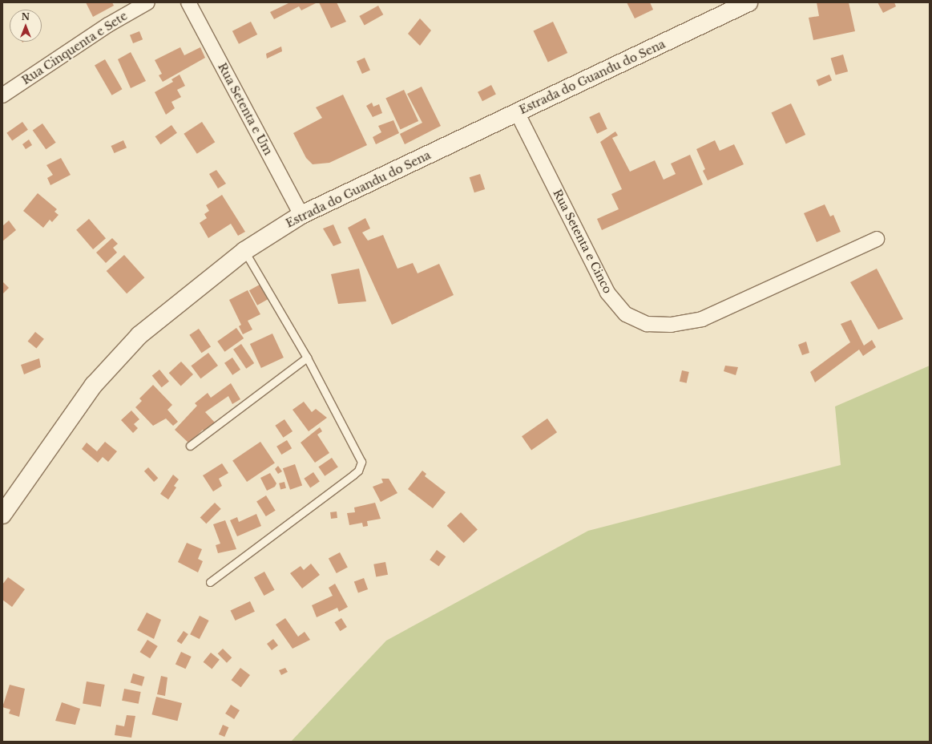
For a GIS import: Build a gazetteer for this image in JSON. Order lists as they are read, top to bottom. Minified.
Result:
{"streets":{"main road":["Estrada do Guandu do Sena"],"street":["Rua Cinquenta e Sete","Rua Setenta e Um","Rua Setenta e Cinco"]},"crossings":[["Estrada do Guandu do Sena","Rua Setenta e Um"],["Estrada do Guandu do Sena","Rua Setenta e Cinco"]],"north":"top"}
